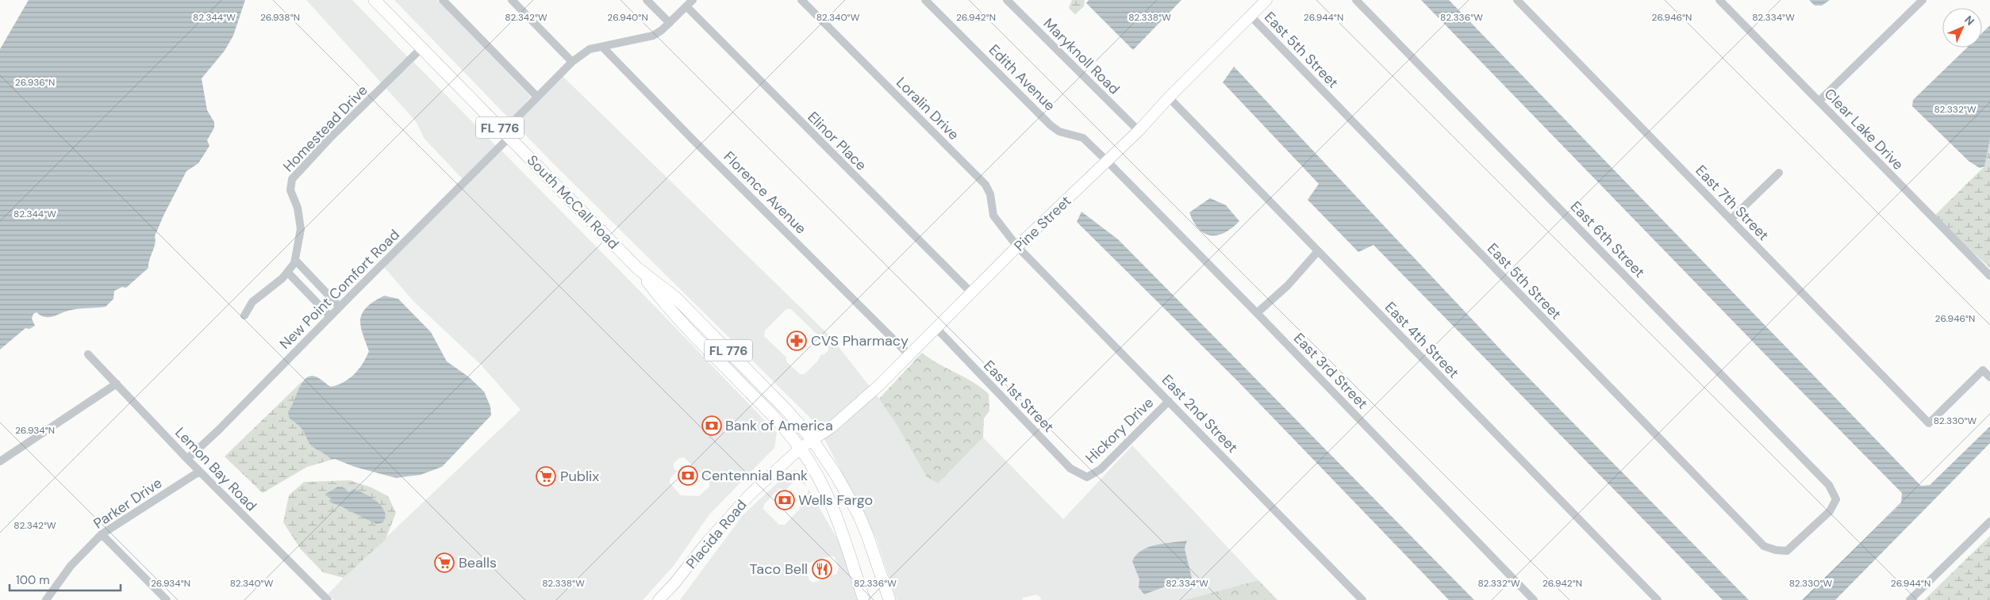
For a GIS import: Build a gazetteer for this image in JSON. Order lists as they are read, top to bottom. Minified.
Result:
{"streets":{"main road":["FL 776","South McCall Road","Pine Street","Placida Road"],"street":["East 5th Street","Maryknoll Road","Edith Avenue","Loralin Drive","Homestead Drive","Clear Lake Drive","Elinor Place","Florence Avenue","East 7th Street","East 6th Street","New Point Comfort Road","East 4th Street","East 3rd Street","East 1st Street","East 2nd Street","Hickory Drive","Lemon Bay Road","Parker Drive"]},"crossings":[["East 5th Street","Pine Street"],["East 5th Street","East 6th Street"],["Maryknoll Road","Pine Street"],["Edith Avenue","Pine Street"],["Edith Avenue","East 3rd Street"],["Loralin Drive","Pine Street"],["Loralin Drive","East 2nd Street"],["Homestead Drive","South McCall Road"],["Elinor Place","Pine Street"],["Florence Avenue","Pine Street"],["South McCall Road","Pine Street"],["South McCall Road","New Point Comfort Road"],["South McCall Road","Placida Road"],["Pine Street","East 4th Street"],["Pine Street","East 3rd Street"],["Pine Street","East 1st Street"],["Pine Street","East 2nd Street"],["Pine Street","Placida Road"],["New Point Comfort Road","Lemon Bay Road"],["East 1st Street","Hickory Drive"],["East 2nd Street","Hickory Drive"],["Lemon Bay Road","Parker Drive"]],"places":{"pharmacy":["CVS Pharmacy"],"bank":["Bank of America","Centennial Bank","Wells Fargo"],"supermarket":["Publix","Bealls"],"restaurant":["Taco Bell"]},"scale_bar":"100 m","north":"top right","coordinates":["82.344°W","26.938°N","82.342°W","26.940°N","82.340°W","26.942°N","82.338°W","26.944°N","82.336°W","26.946°N","82.334°W","26.936°N","82.332°W","82.330°W","26.934°N"]}
